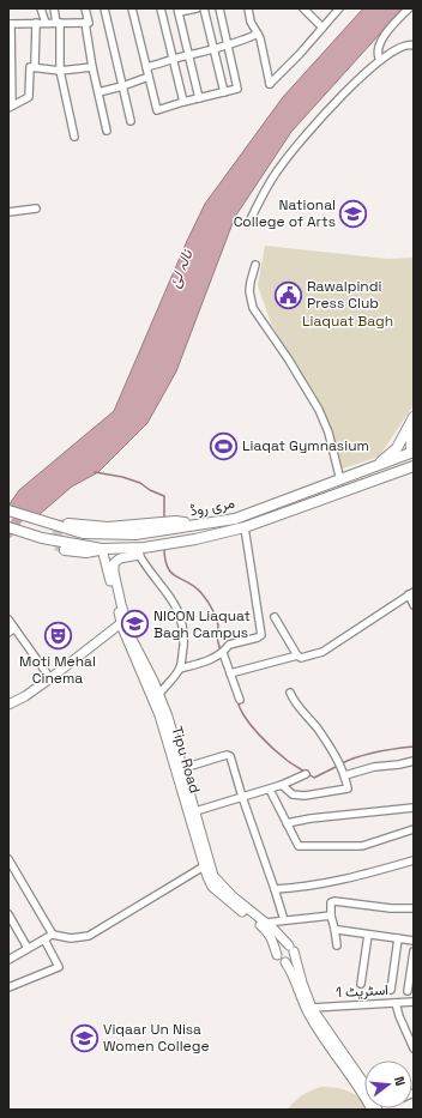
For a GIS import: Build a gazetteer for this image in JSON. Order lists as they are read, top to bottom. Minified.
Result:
{"streets":{"main road":["مری روڈ","Tipu Road"],"street":["اسٹریٹ 1"]},"crossings":[["مری روڈ","Tipu Road"]],"water":["نالہ لئ"],"parks":["Liaquat Bagh"],"places":{"school or university":["National College of Arts","NICON Liaquat Bagh Campus","Viqaar Un Nisa Women College"],"public building":["Rawalpindi Press Club"],"sports":["Liaqat Gymnasium"],"theatre":["Moti Mehal Cinema"]},"north":"right"}
